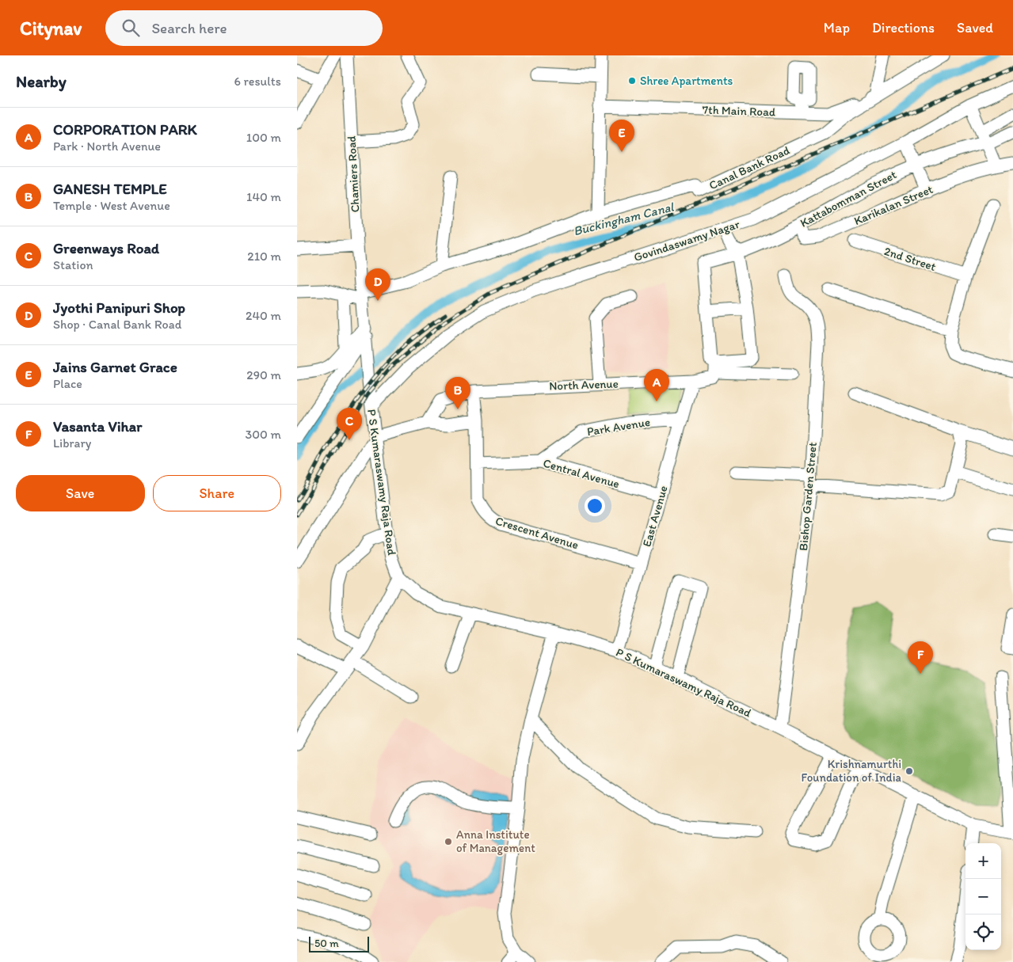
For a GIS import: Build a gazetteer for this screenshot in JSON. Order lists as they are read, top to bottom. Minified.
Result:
{"streets":{"street":["7th Main Road","Canal Bank Road","Chamiers Road","Kattabomman Street","Karikalan Street","Govindaswamy Nagar","2nd Street","North Avenue","Park Avenue","Central Avenue","P S Kumaraswamy Raja Road","Bishop Garden Street","East Avenue","Crescent Avenue"]},"crossings":[["7th Main Road","Canal Bank Road"],["Canal Bank Road","Chamiers Road"],["Chamiers Road","P S Kumaraswamy Raja Road"],["Kattabomman Street","Karikalan Street"],["Kattabomman Street","Govindaswamy Nagar"],["Govindaswamy Nagar","P S Kumaraswamy Raja Road"],["North Avenue","East Avenue"],["North Avenue","Crescent Avenue"],["Park Avenue","Central Avenue"],["Park Avenue","East Avenue"],["Central Avenue","East Avenue"],["Central Avenue","Crescent Avenue"],["P S Kumaraswamy Raja Road","Bishop Garden Street"],["P S Kumaraswamy Raja Road","East Avenue"],["East Avenue","Crescent Avenue"]],"water":["Buckingham Canal"],"places":["Shree Apartments","Krishnamurthi Foundation of India","Anna Institute of Management"],"scale_bar":"50 m","page":{"header":"Citynav","search":"Search here","nav":["Map","Directions","Saved"],"heading":["Nearby","6 results"],"list":[{"mark":"A","name":"CORPORATION PARK","note":"Park · North Avenue","value":"100 m"},{"mark":"B","name":"GANESH TEMPLE","note":"Temple · West Avenue","value":"140 m"},{"mark":"C","name":"Greenways Road","note":"Station","value":"210 m"},{"mark":"D","name":"Jyothi Panipuri Shop","note":"Shop · Canal Bank Road","value":"240 m"},{"mark":"E","name":"Jains Garnet Grace","note":"Place","value":"290 m"},{"mark":"F","name":"Vasanta Vihar","note":"Library","value":"300 m"}],"pins":["E","D","A","B","C","F"],"buttons":["Save","Share"],"map_buttons":["+","−"],"scale":"50 m"}}
